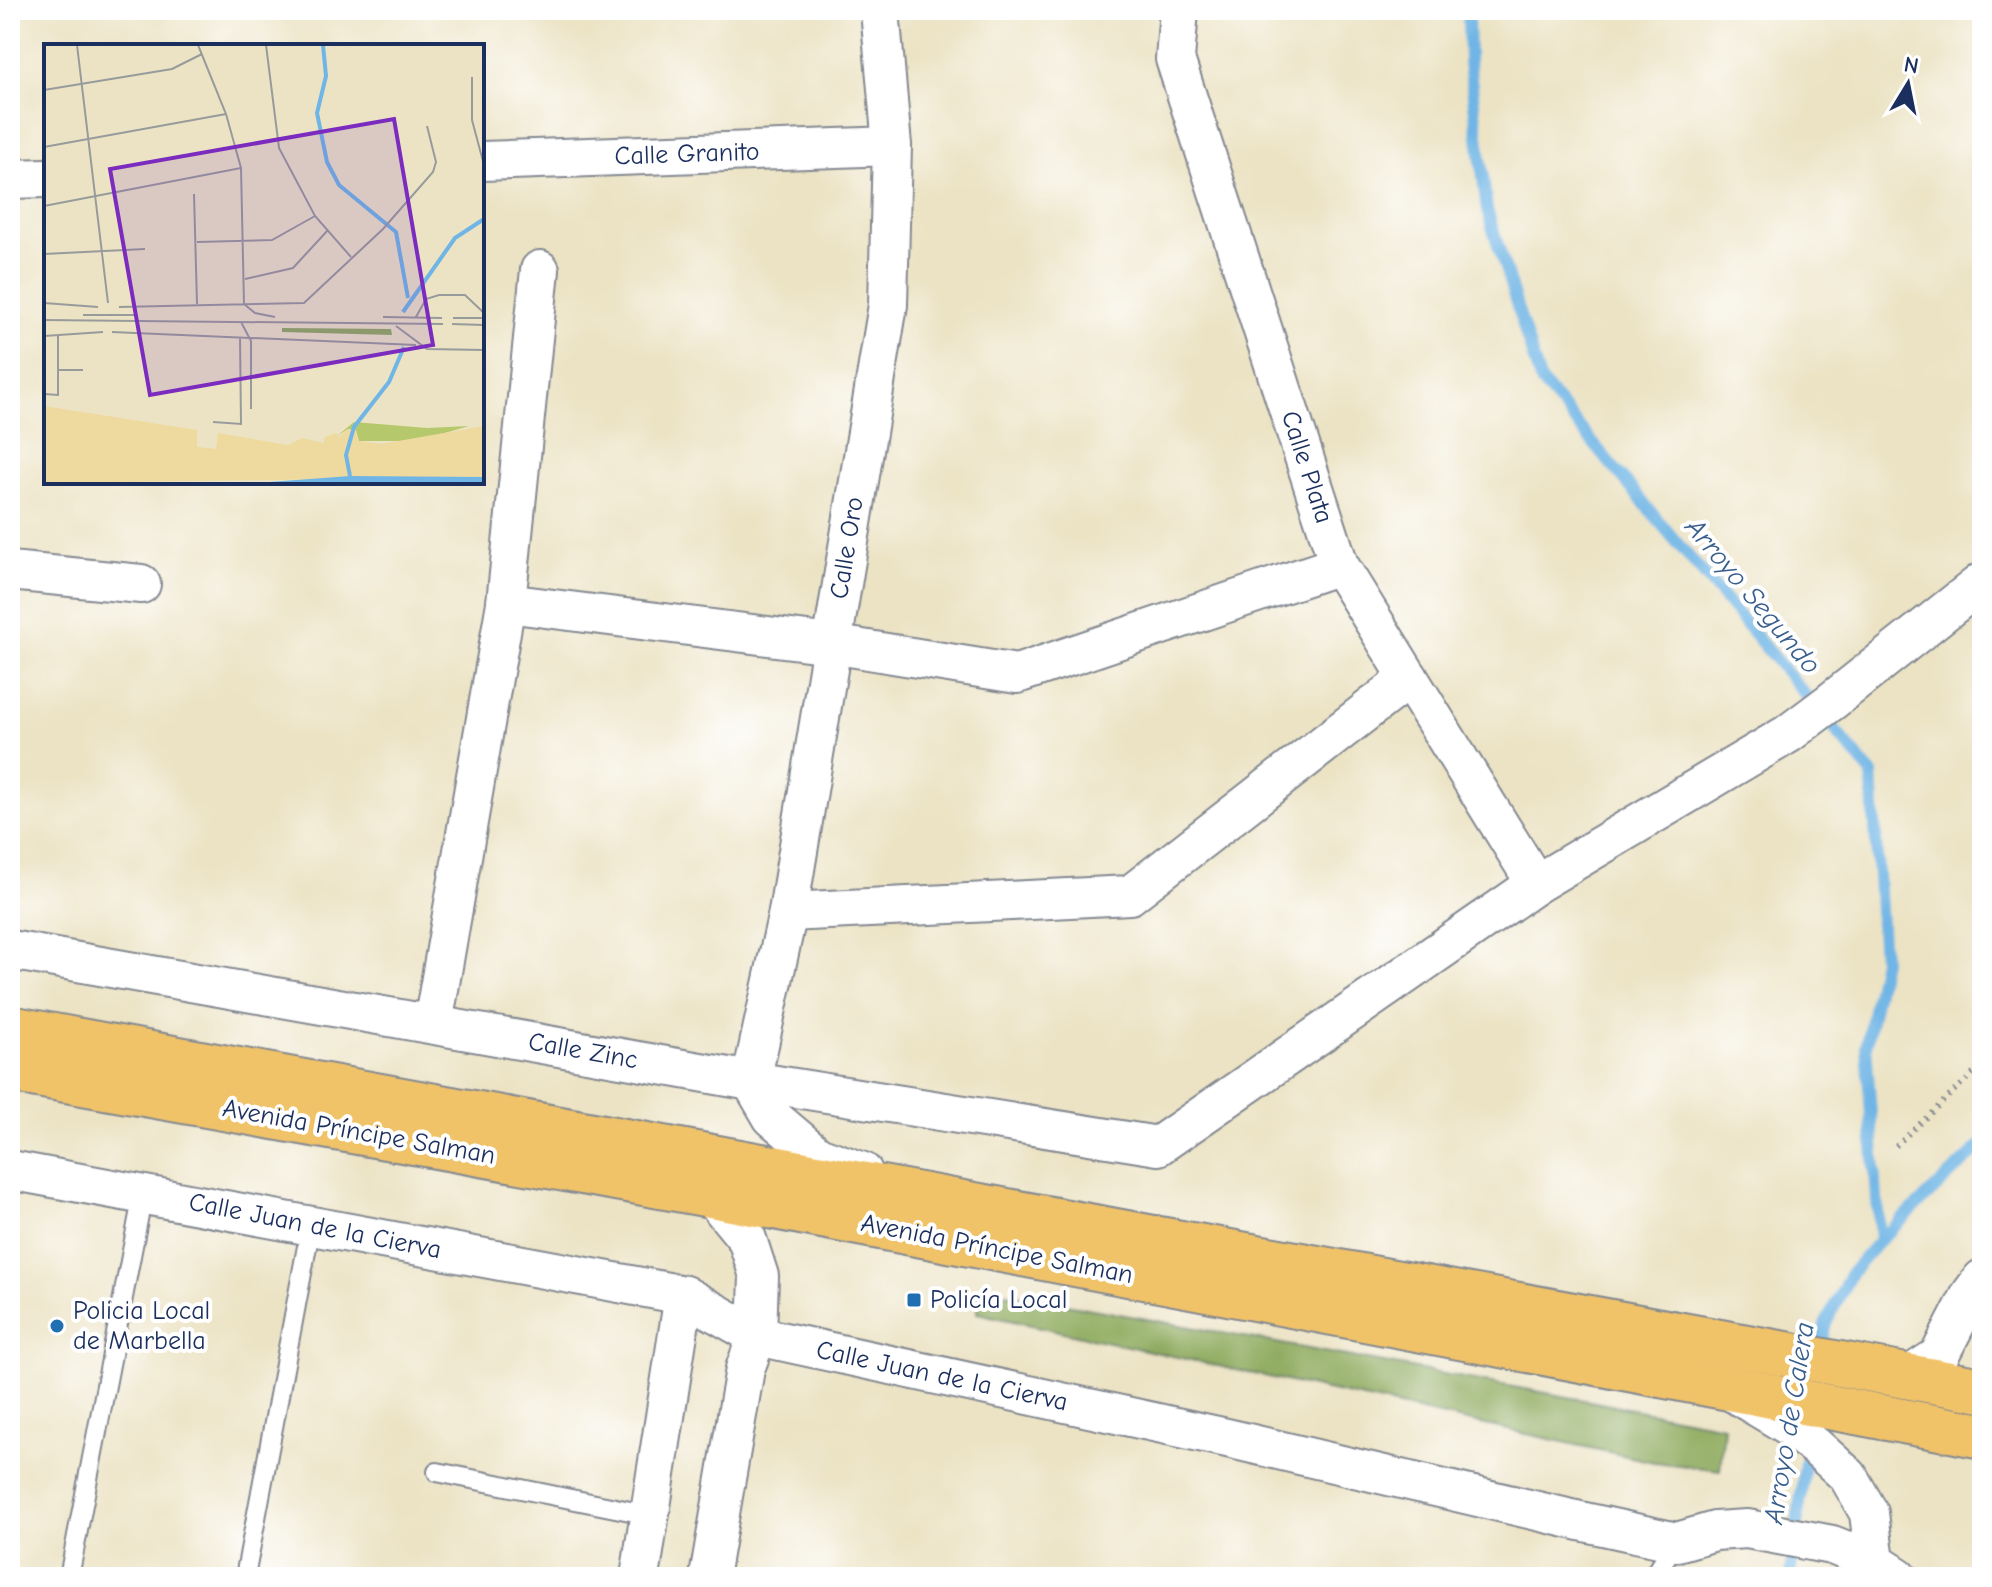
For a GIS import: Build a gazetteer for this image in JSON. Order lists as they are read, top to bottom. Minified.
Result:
{"streets":{"main road":["Avenida Príncipe Salman"],"street":["Calle Granito","Calle Plata","Calle Oro","Calle Zinc","Calle Juan de la Cierva"]},"crossings":[["Calle Granito","Calle Oro"],["Calle Plata","Calle Zinc"],["Calle Oro","Calle Zinc"]],"water":["Arroyo Segundo","Arroyo de Calera"],"places":{"transit":["Policía Local"],"other":["Policia Local de Marbella"]},"north":"top"}
